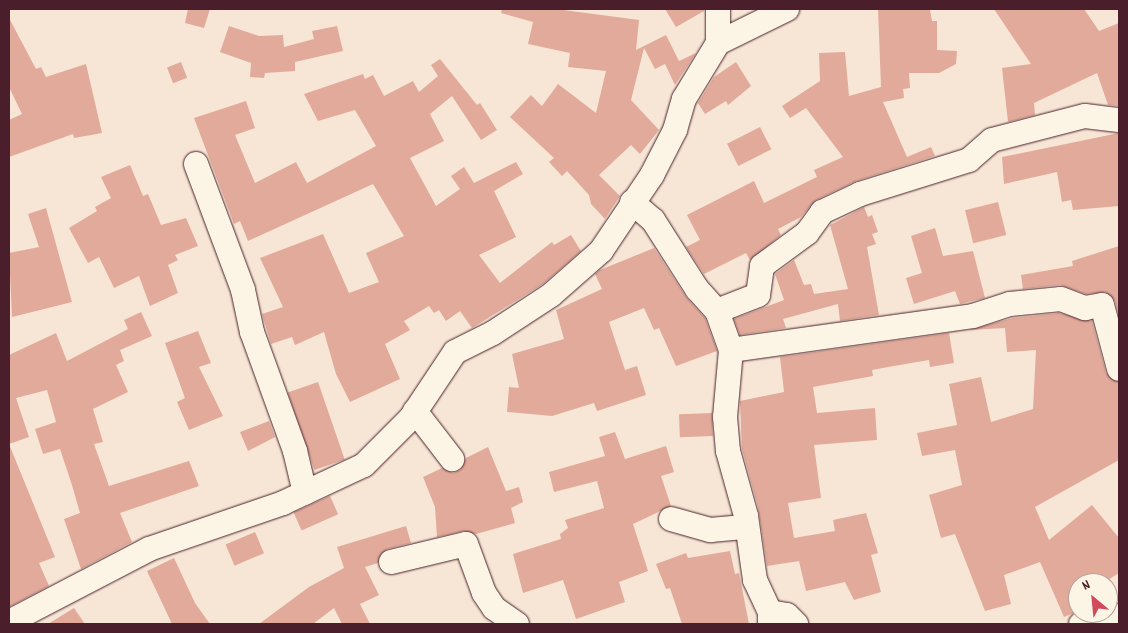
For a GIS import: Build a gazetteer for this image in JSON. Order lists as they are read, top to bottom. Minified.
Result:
{"north":"top left"}
